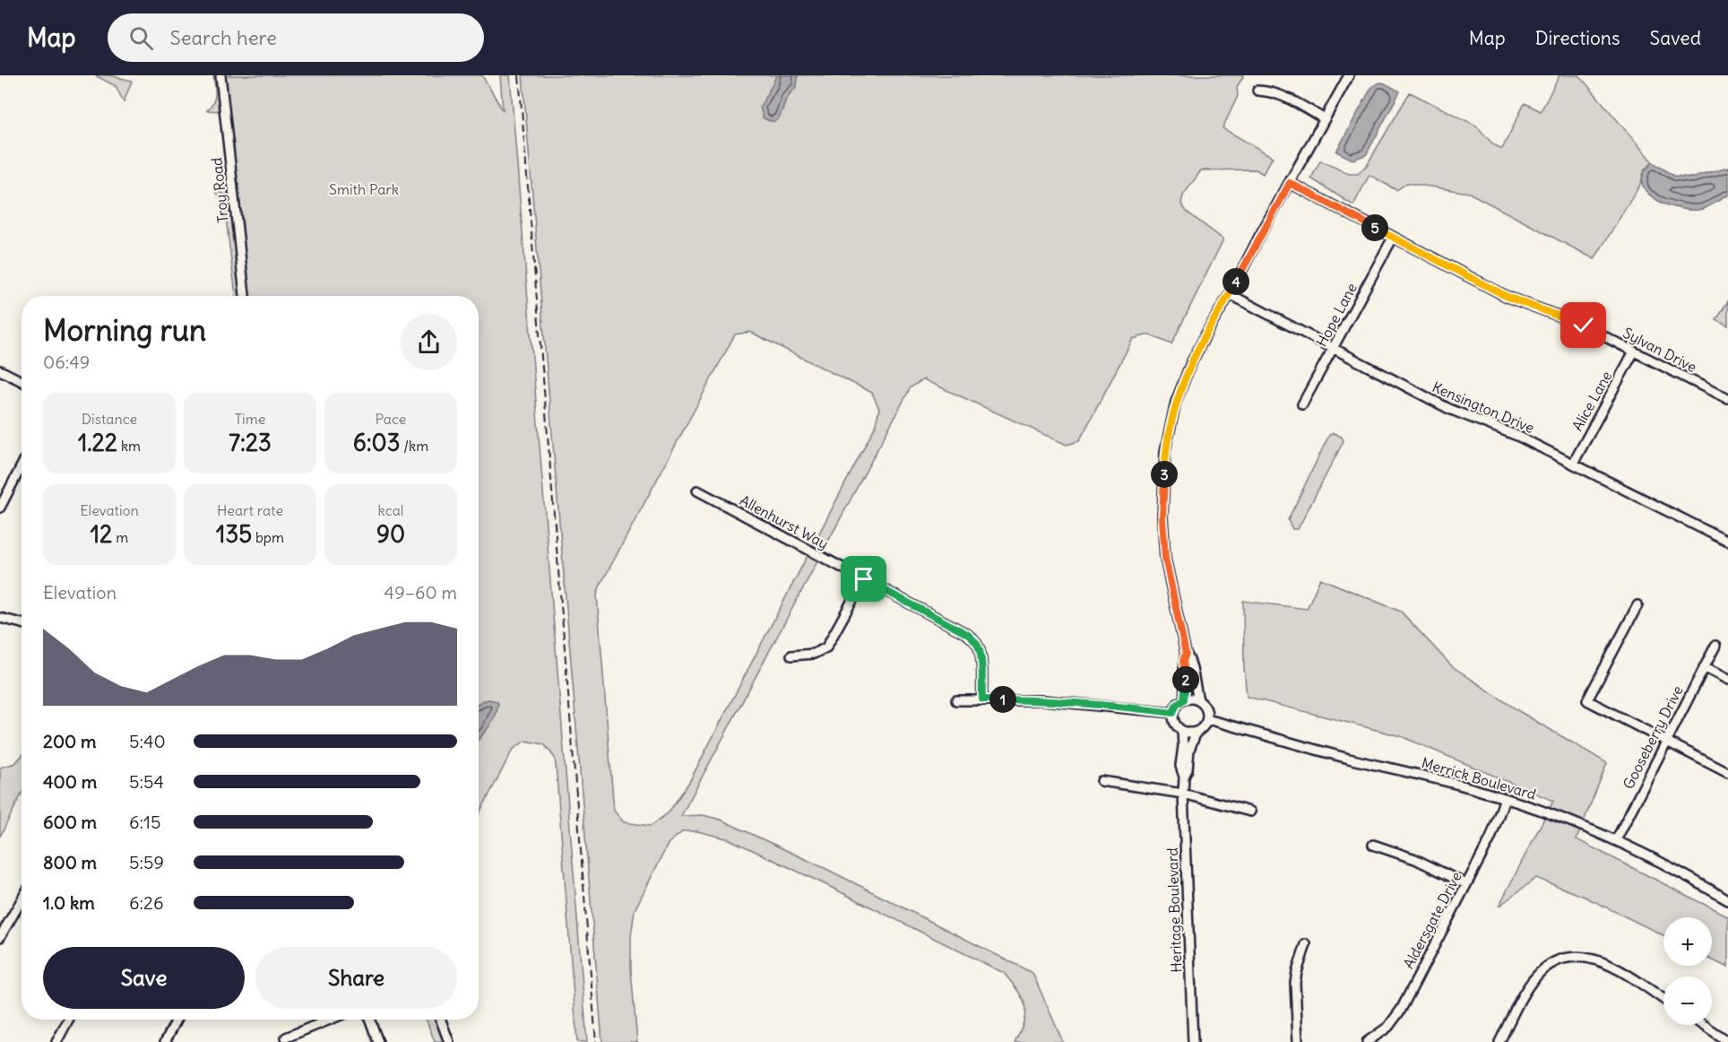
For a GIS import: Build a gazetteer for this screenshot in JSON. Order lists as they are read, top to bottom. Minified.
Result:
{"streets":{"street":["Troy Road","Hope Lane","Sylvan Drive","Alice Lane","Kensington Drive","Allenhurst Way","Gooseberry Drive","Merrick Boulevard","Heritage Boulevard","Aldersgate Drive"]},"crossings":[["Hope Lane","Sylvan Drive"],["Hope Lane","Kensington Drive"],["Sylvan Drive","Alice Lane"],["Alice Lane","Kensington Drive"],["Gooseberry Drive","Merrick Boulevard"],["Merrick Boulevard","Heritage Boulevard"],["Merrick Boulevard","Aldersgate Drive"]],"parks":["Smith Park"],"page":{"header":"Map","search":"Search here","nav":["Map","Directions","Saved"],"pins":["5","4","3","2","1"],"heading":["Morning run","06:49"],"stats":[["Distance","1.22 km"],["Time","7:23"],["Pace","6:03 /km"],["Elevation","12 m"],["Heart rate","135 bpm"],["kcal","90"]],"chart":["Elevation","49–60 m"],"list":[{"name":"200 m","note":"5:40"},{"name":"400 m","note":"5:54"},{"name":"600 m","note":"6:15"},{"name":"800 m","note":"5:59"},{"name":"1.0 km","note":"6:26"}],"map_buttons":["+","−"],"buttons":["Save","Share"]}}
